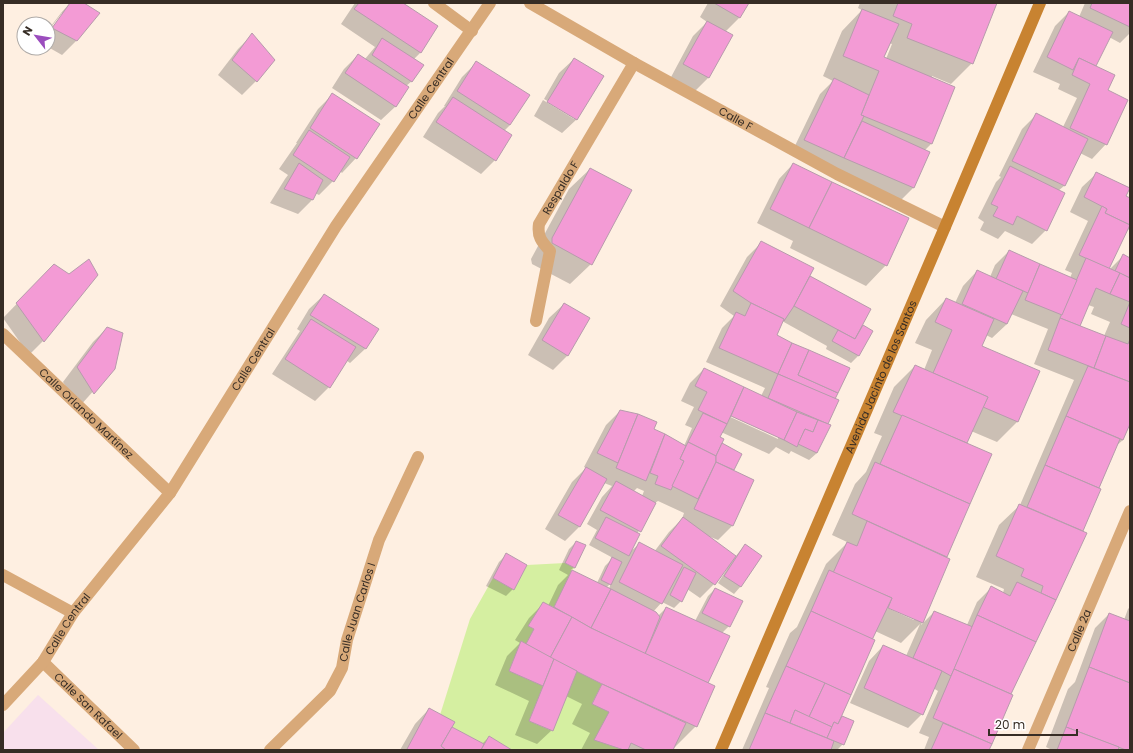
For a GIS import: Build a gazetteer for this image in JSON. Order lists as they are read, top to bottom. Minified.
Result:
{"streets":{"main road":["Avenida Jacinto de los Santos"],"street":["Calle Central","Calle F","Respaldo F","Calle Orlando Martínez","Calle Juan Carlos I","Calle 2a","Calle San Rafael"]},"crossings":[["Calle Central","Calle Orlando Martínez"],["Calle Central","Calle San Rafael"],["Calle F","Respaldo F"],["Calle F","Avenida Jacinto de los Santos"]],"scale_bar":"20 m","north":"top left"}
